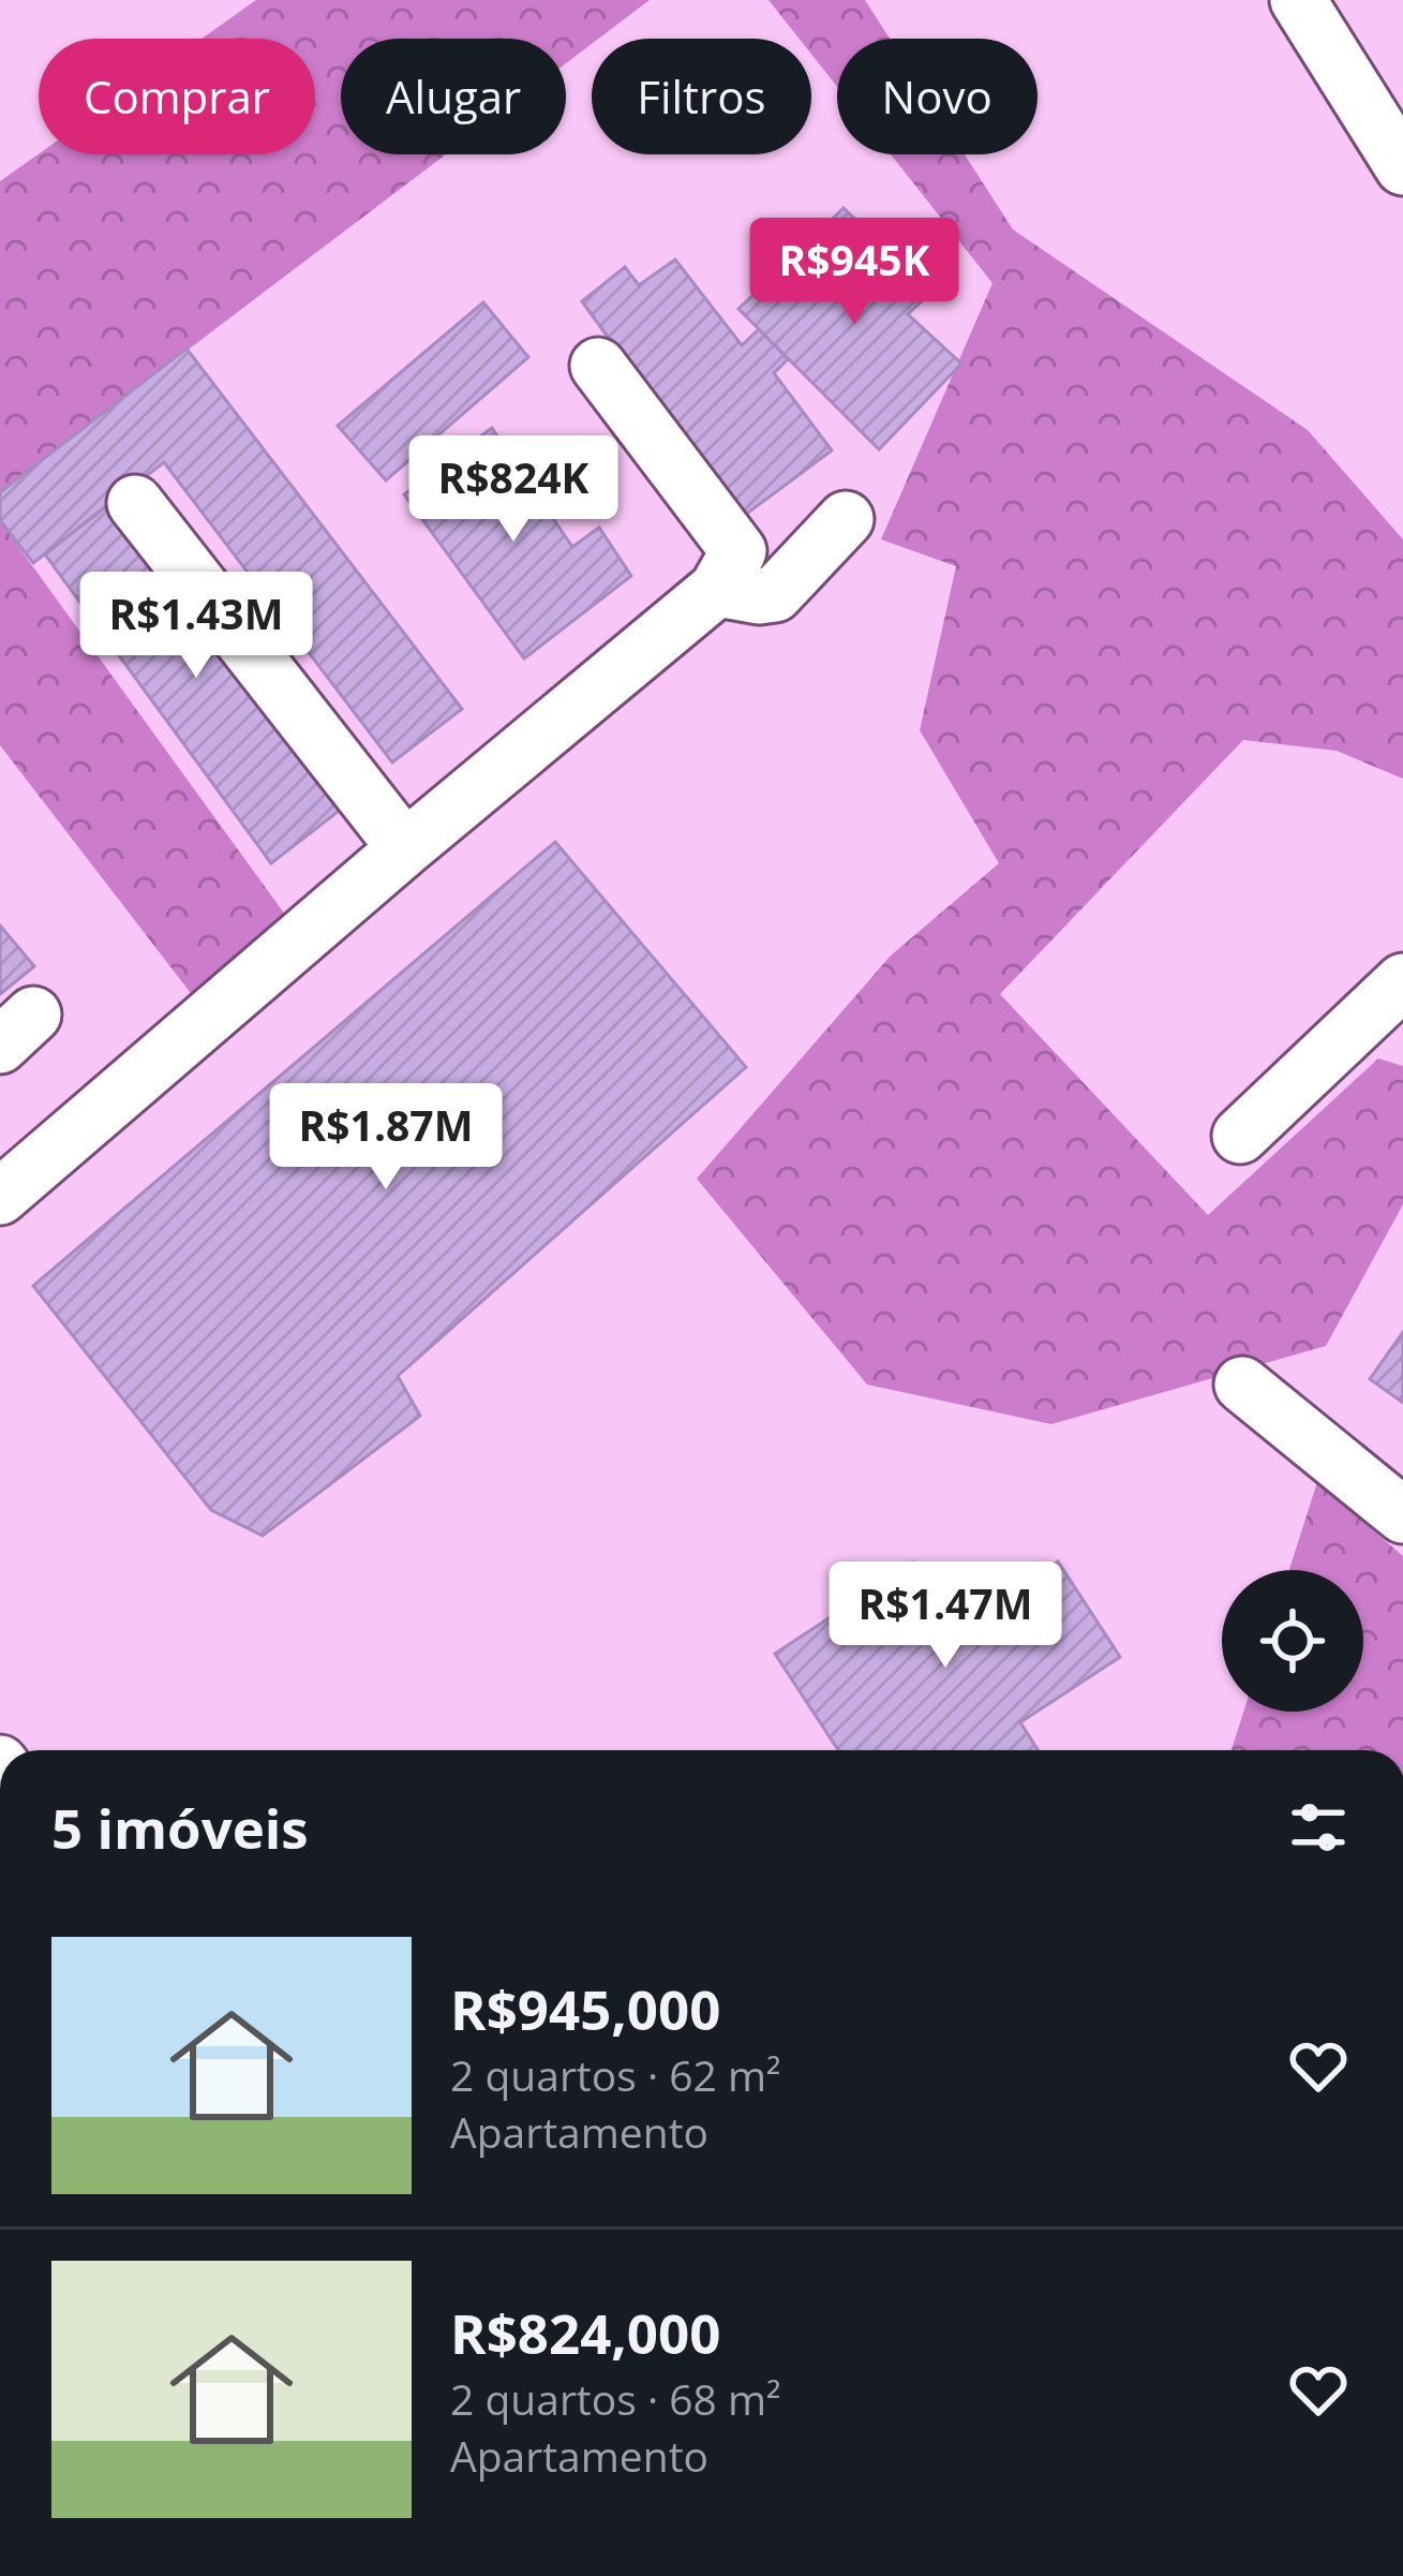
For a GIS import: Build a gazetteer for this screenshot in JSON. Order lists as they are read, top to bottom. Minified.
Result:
{"page":{"chip":["Comprar","Alugar","Filtros","Novo"],"price":["R$945K","R$824K","R$1.43M","R$1.87M","R$1.47M"],"heading":"5 imóveis","list":[{"name":"R$945,000","note":"2 quartos · 62 m² · Apartamento"},{"name":"R$824,000","note":"2 quartos · 68 m² · Apartamento"}]}}
